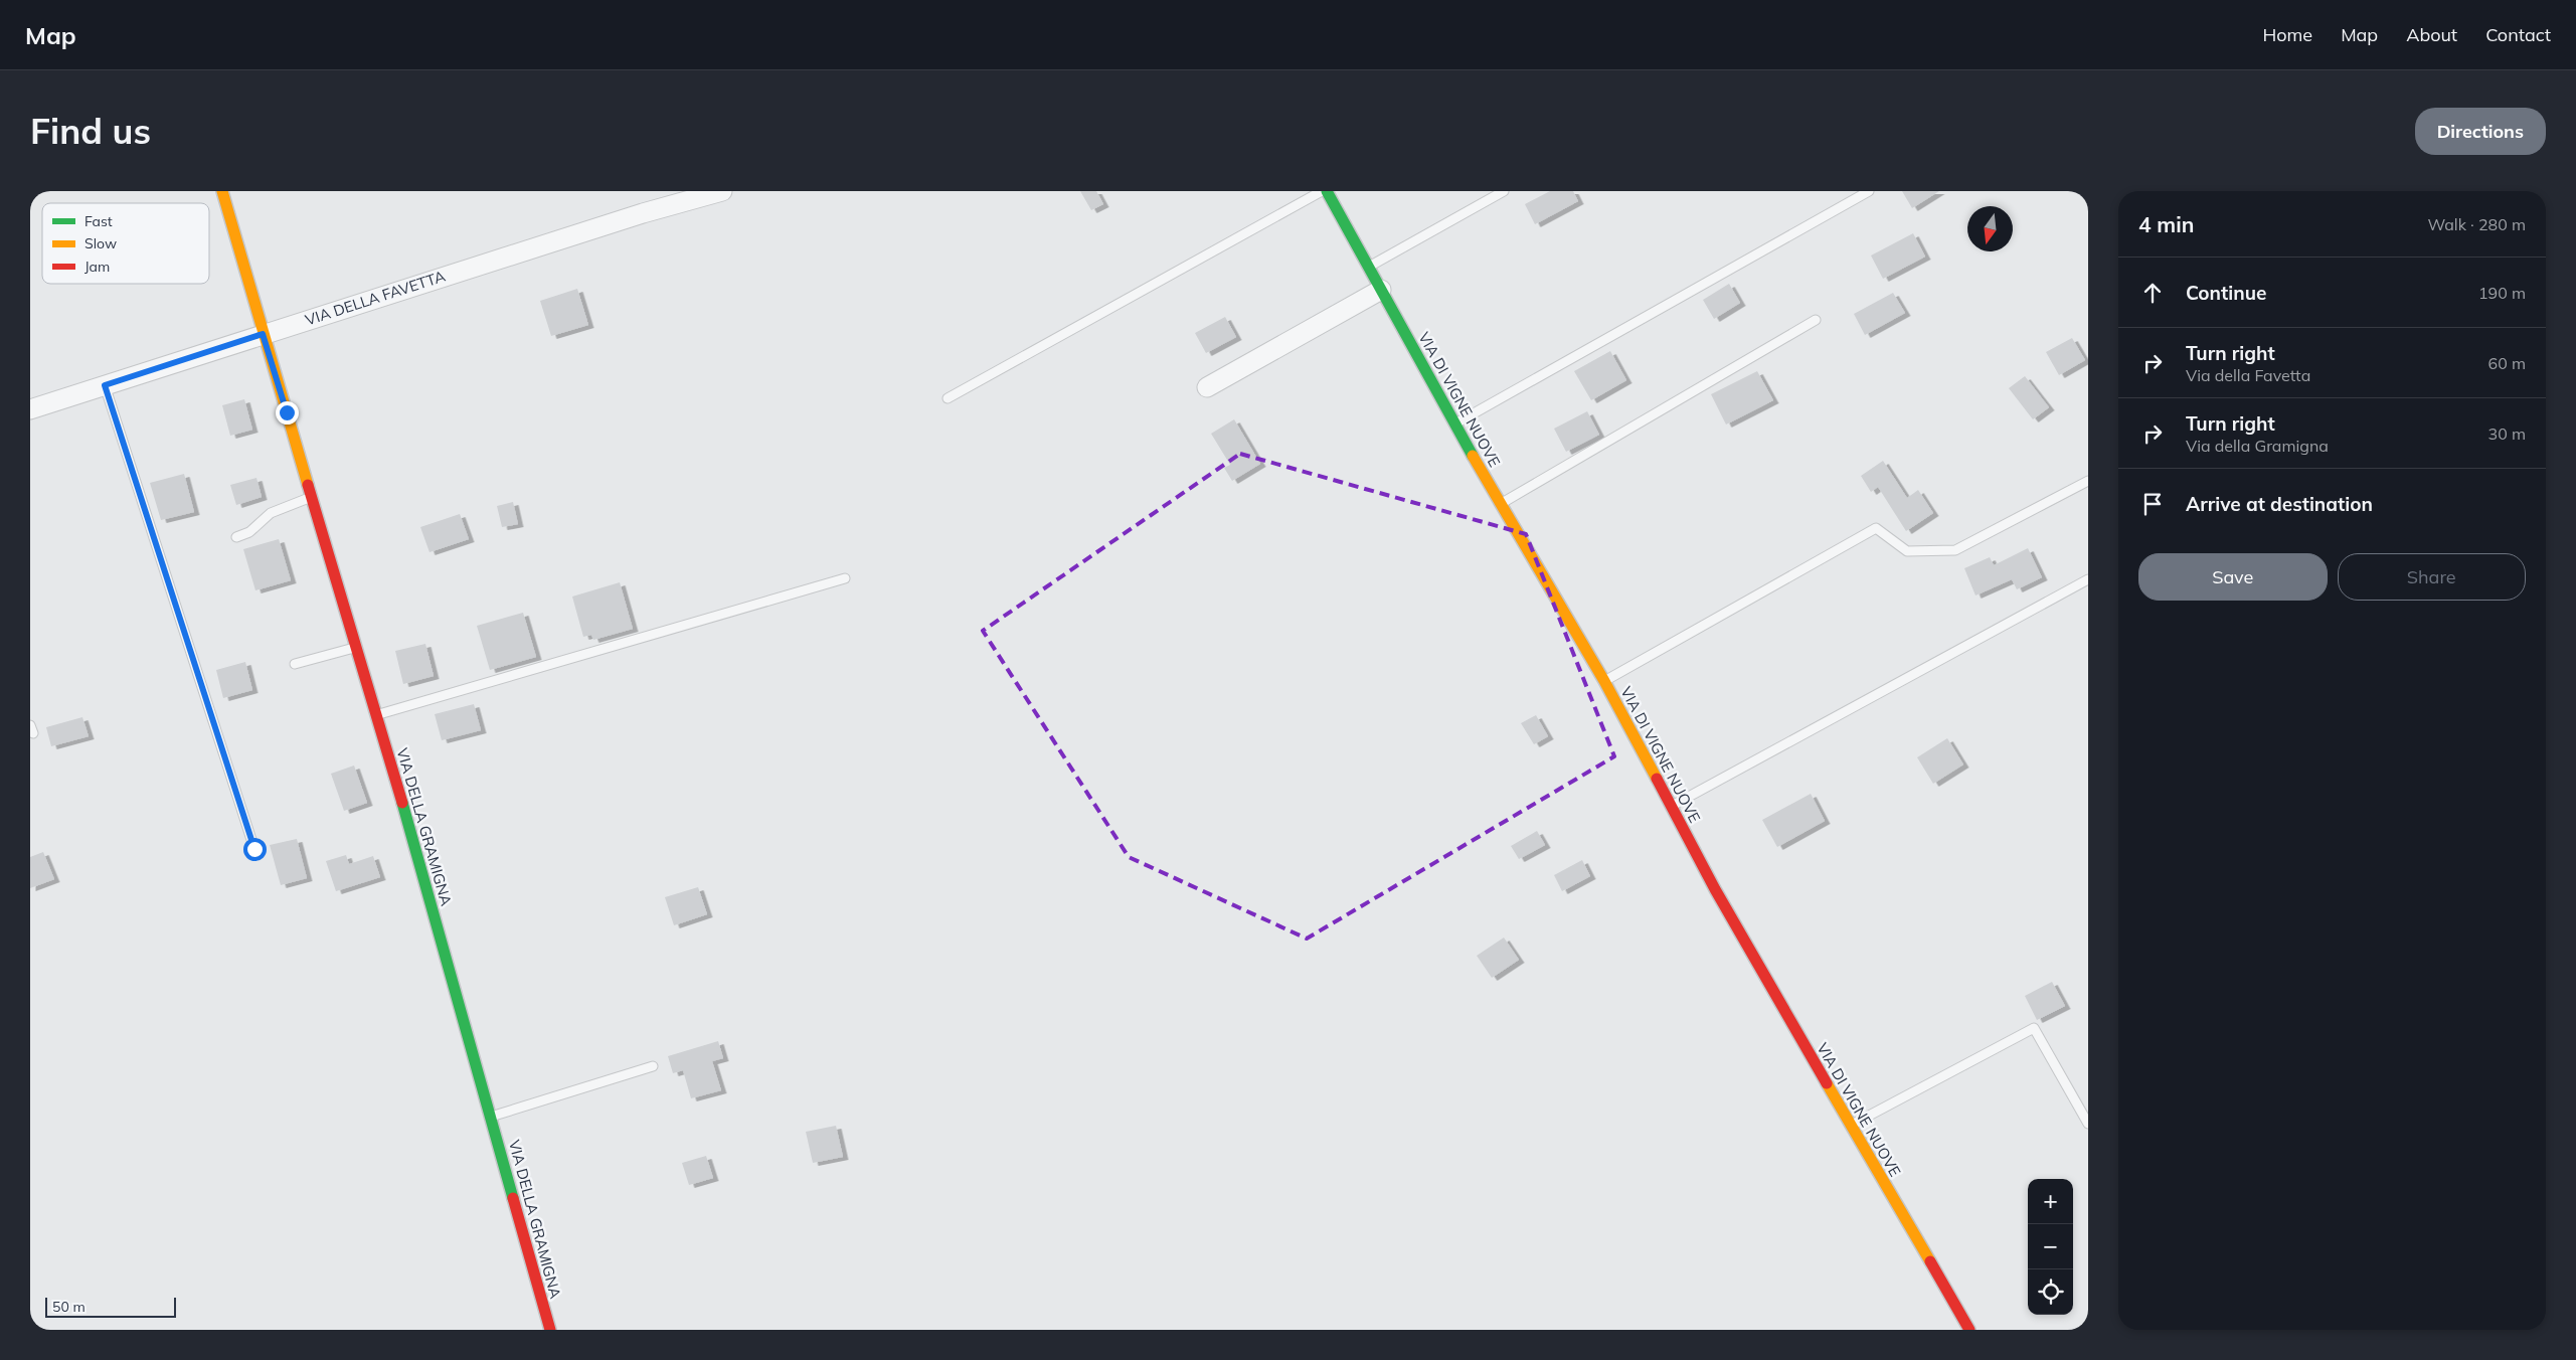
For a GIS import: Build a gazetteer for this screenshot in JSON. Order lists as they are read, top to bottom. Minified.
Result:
{"streets":{"street":["VIA DELLA FAVETTA","VIA DI VIGNE NUOVE","VIA DELLA GRAMIGNA"]},"crossings":[["VIA DELLA FAVETTA","VIA DELLA GRAMIGNA"]],"legend":["Fast","Slow","Jam"],"scale_bar":"50 m","north":"bottom","page":{"header":"Map","nav":["Home","Map","About","Contact"],"buttons":["Directions",["Save","Share"]],"title":"Find us","heading":["4 min","Walk · 280 m"],"list":[["Continue","190 m"],["Turn right","Via della Favetta","60 m"],["Turn right","Via della Gramigna","30 m"],"Arrive at destination"],"map_buttons":["+","−"],"scale":"50 m"}}
